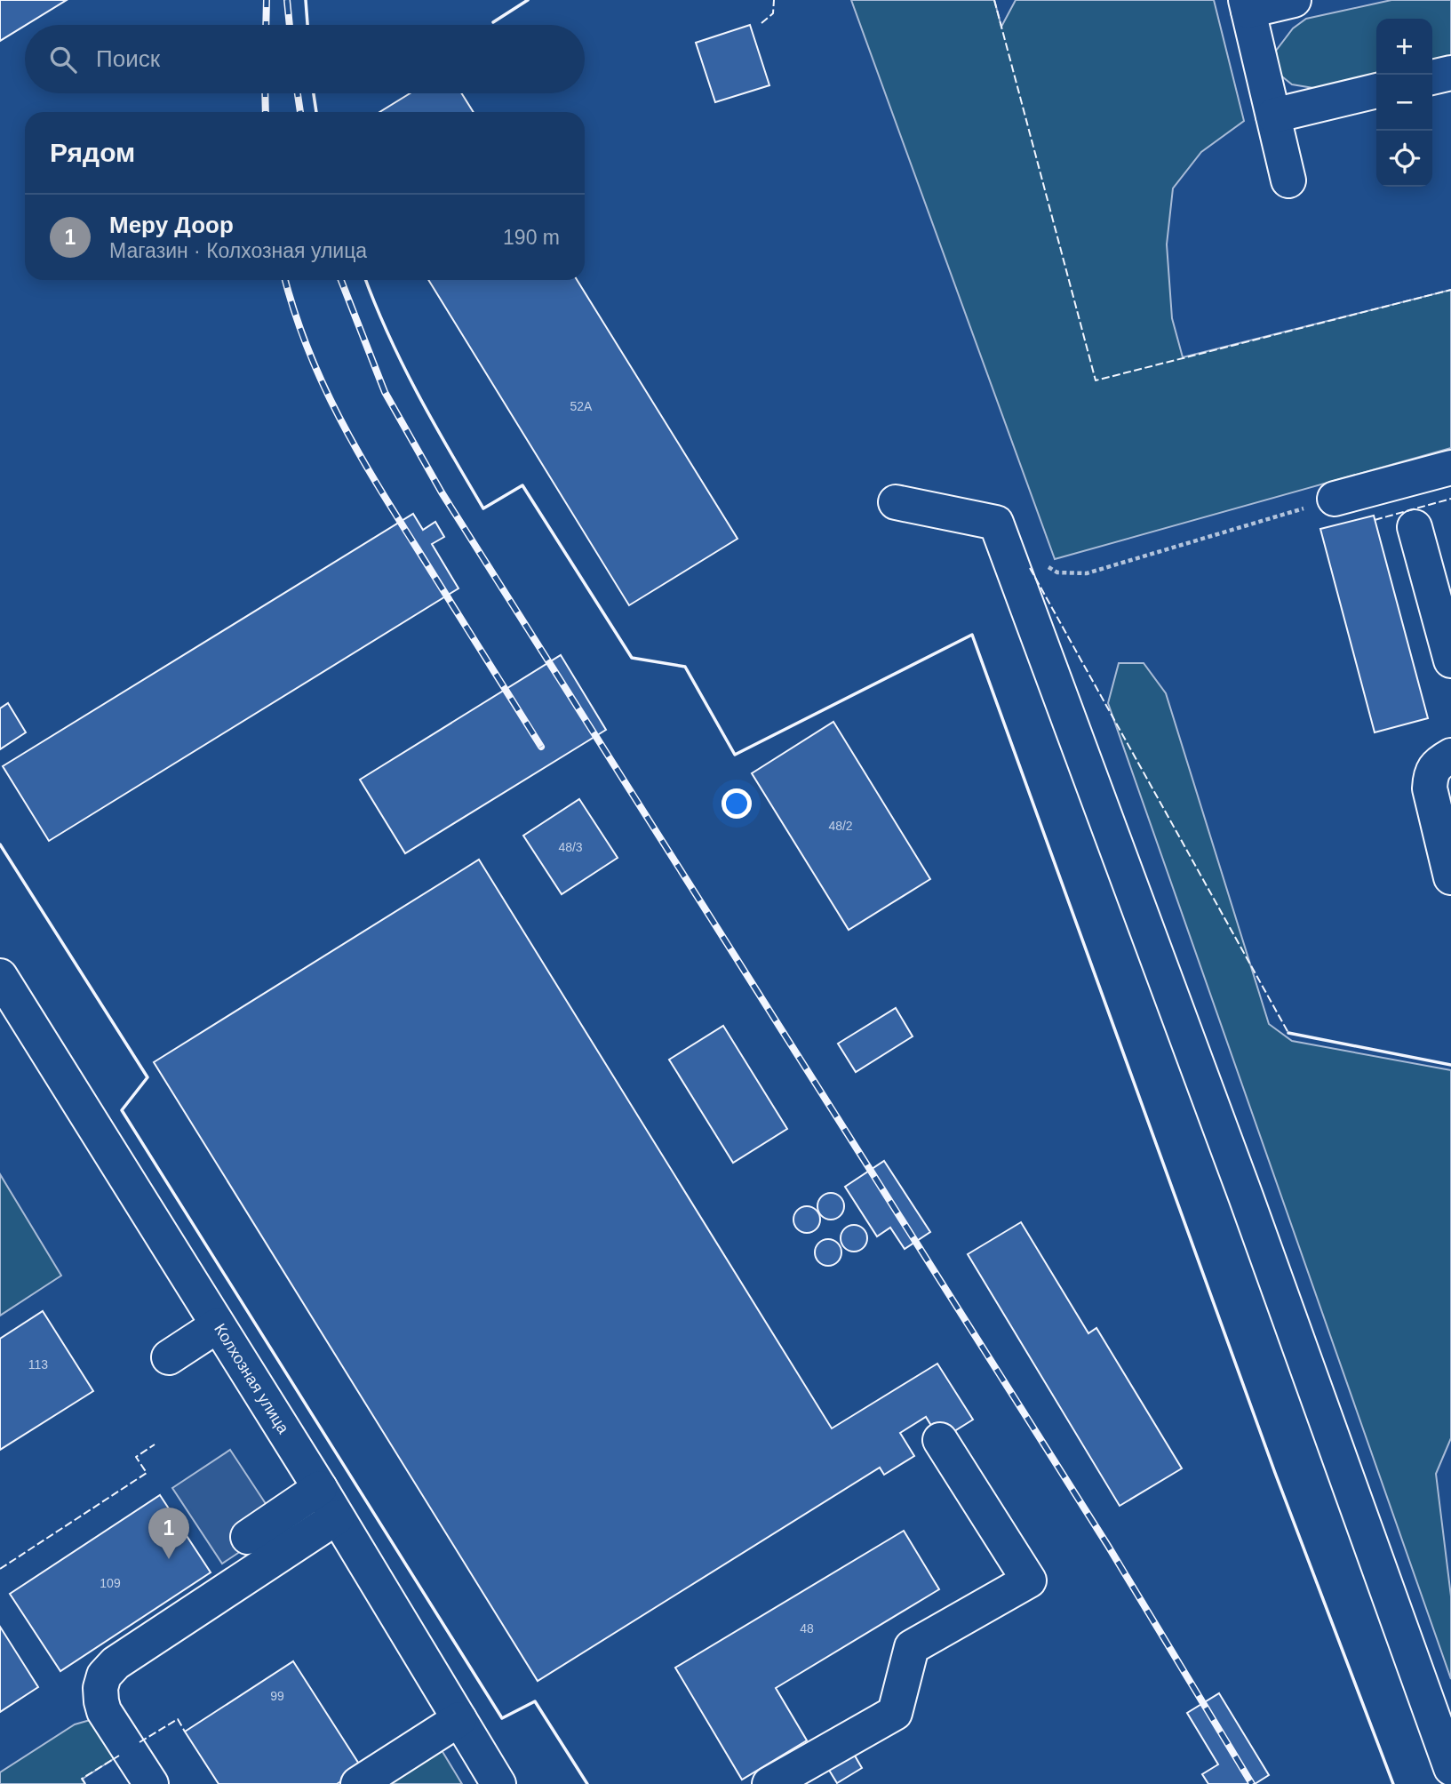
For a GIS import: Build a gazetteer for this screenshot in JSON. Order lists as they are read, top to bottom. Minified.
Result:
{"streets":{"street":["Колхозная улица"]},"house_numbers":["52А","48/2","48/3","113","109","48","99"],"page":{"map_buttons":["+","−"],"search":"Поиск","heading":"Рядом","list":[{"mark":"1","name":"Меру Доор","note":"Магазин · Колхозная улица","value":"190 m"}],"pins":"1"}}
